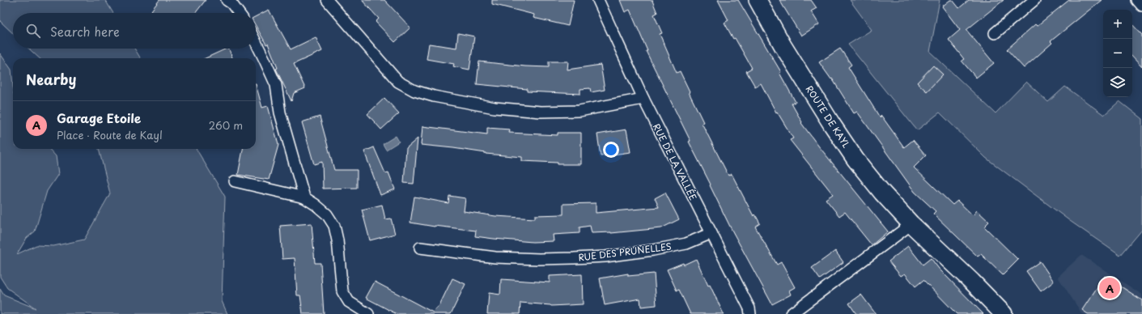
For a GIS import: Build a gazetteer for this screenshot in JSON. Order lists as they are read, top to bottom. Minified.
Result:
{"streets":{"main road":["ROUTE DE KAYL"],"street":["RUE DE LA VALLÉE","RUE DES PRUNELLES"]},"crossings":[["RUE DE LA VALLÉE","RUE DES PRUNELLES"]],"page":{"map_buttons":["+","−"],"search":"Search here","heading":"Nearby","list":[{"mark":"A","name":"Garage Etoile","note":"Place · Route de Kayl","value":"260 m"}],"pins":"A"}}
